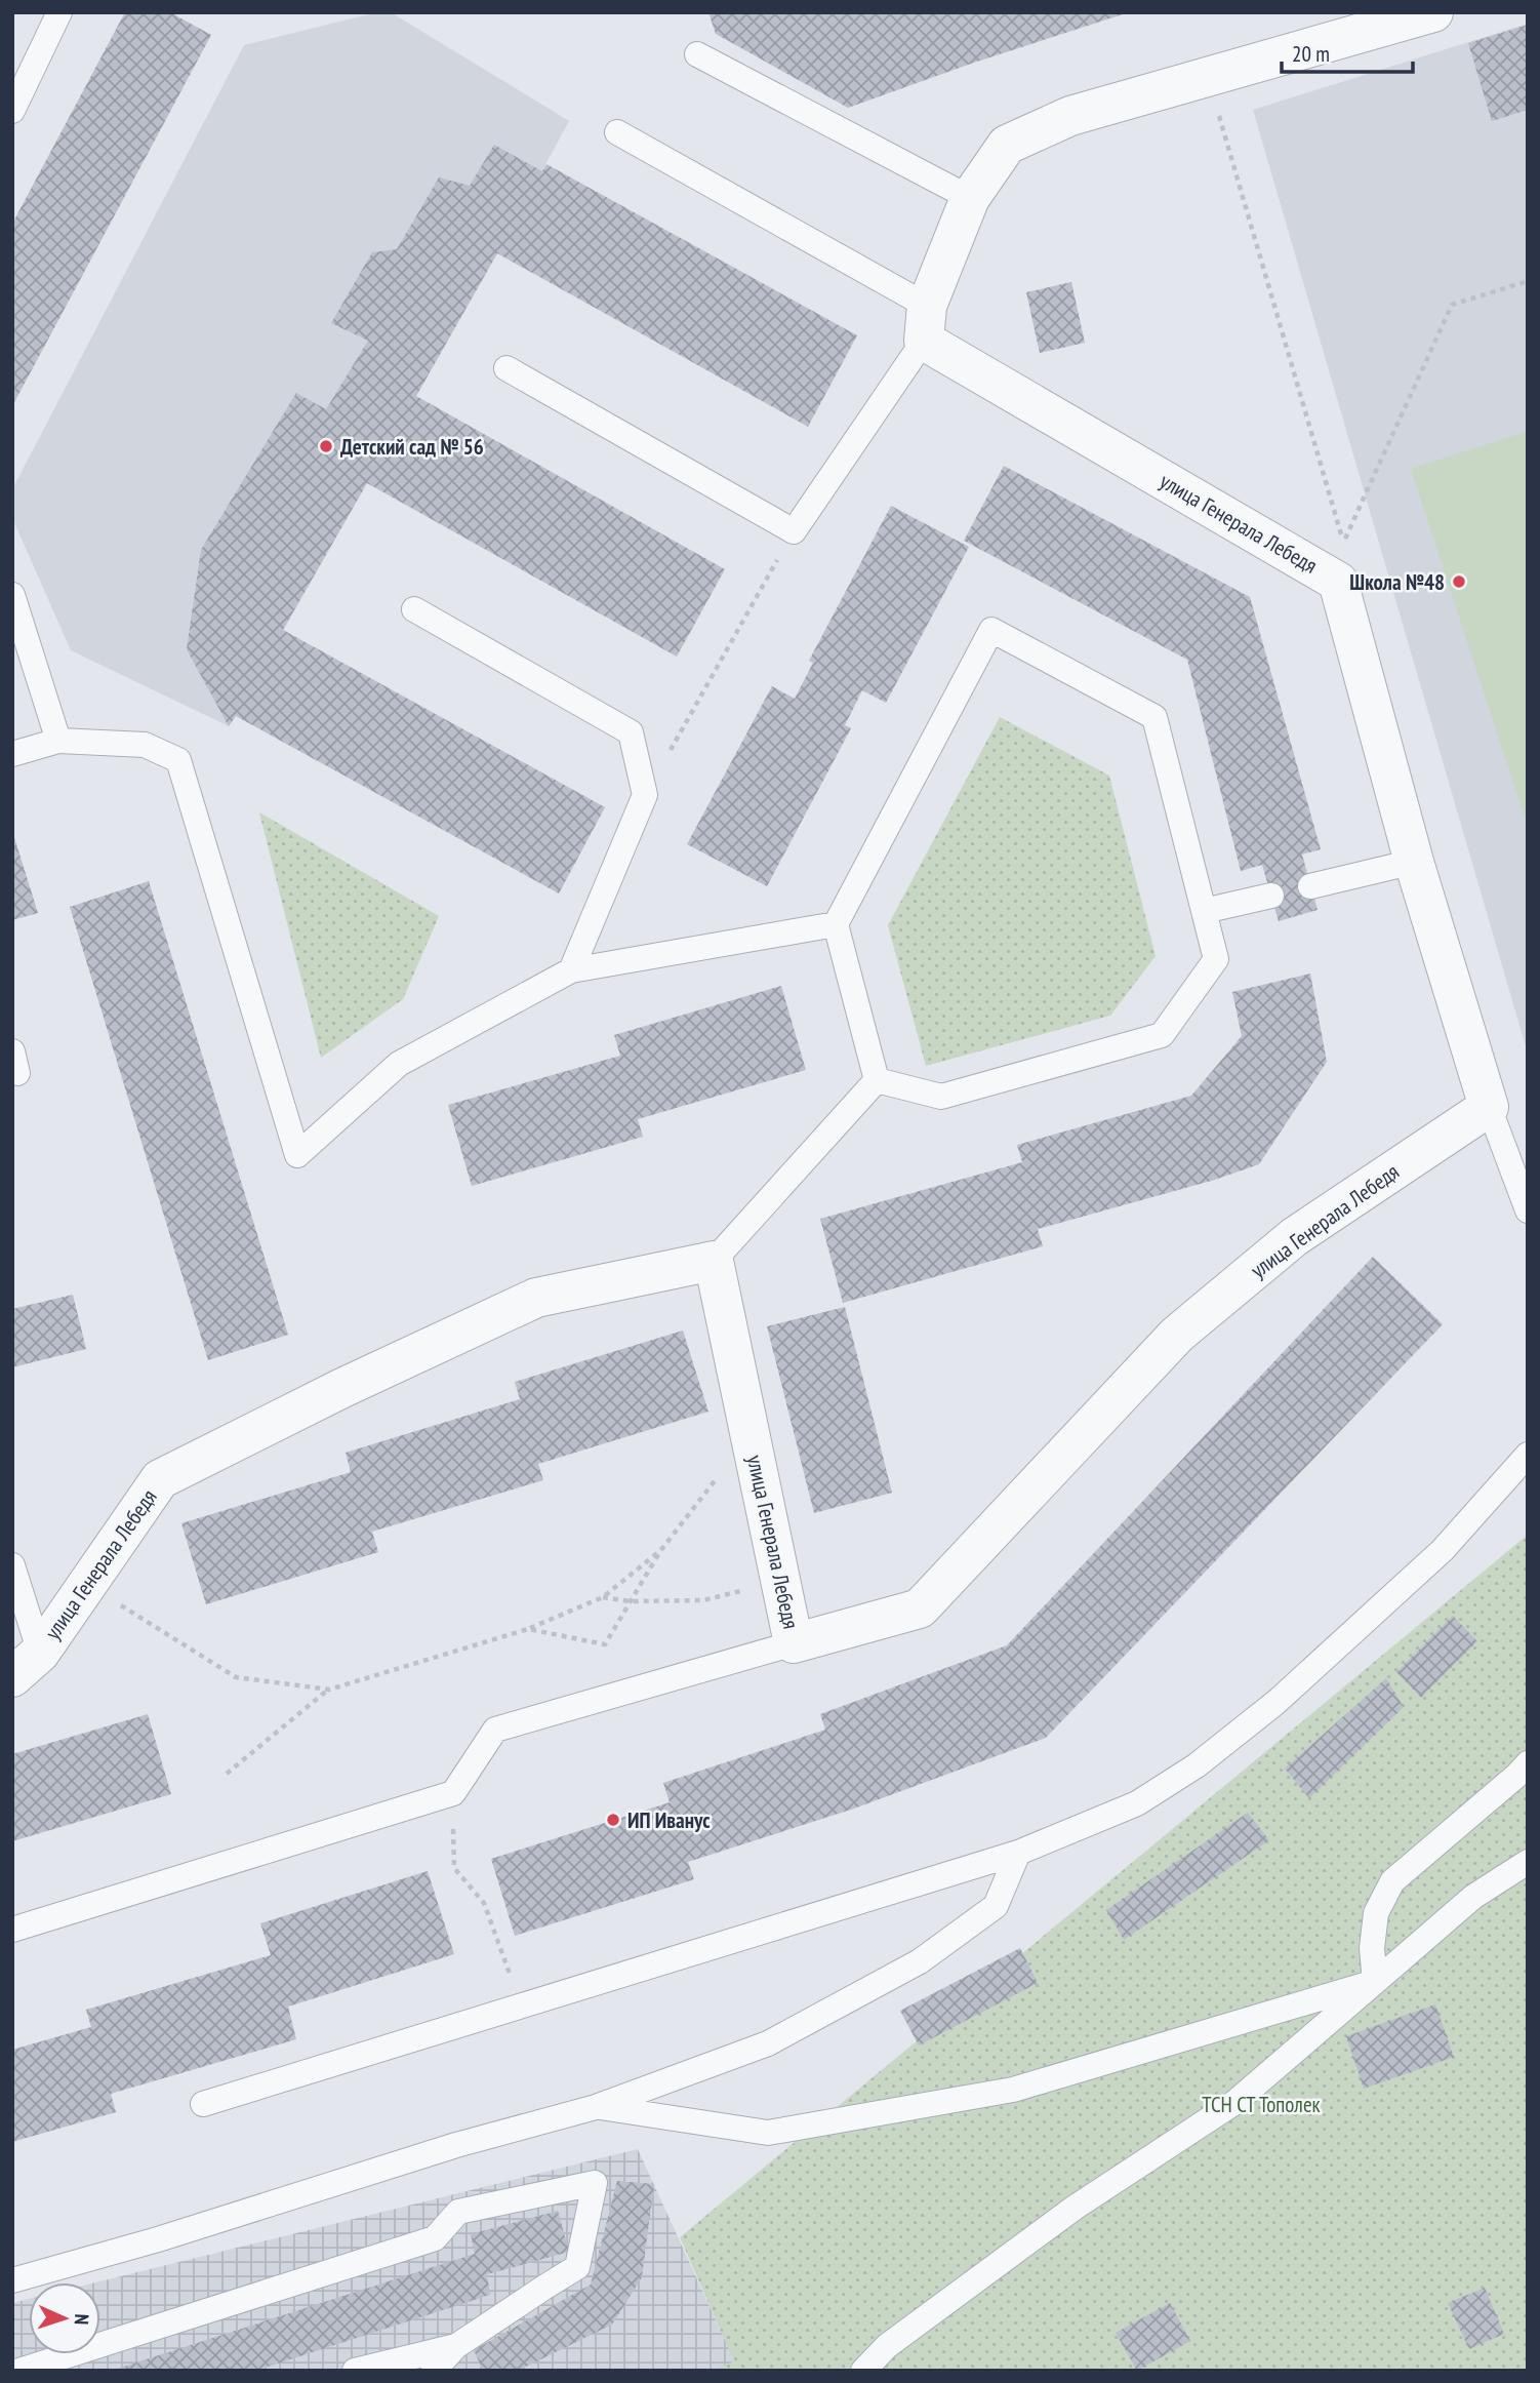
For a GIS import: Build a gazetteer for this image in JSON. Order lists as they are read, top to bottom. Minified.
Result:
{"streets":{"street":["улица Генерала Лебедя"]},"parks":["ТСН СТ Тополек"],"places":["Детский сад № 56","Школа №48","ИП Иванус"],"scale_bar":"20 m","north":"right"}
